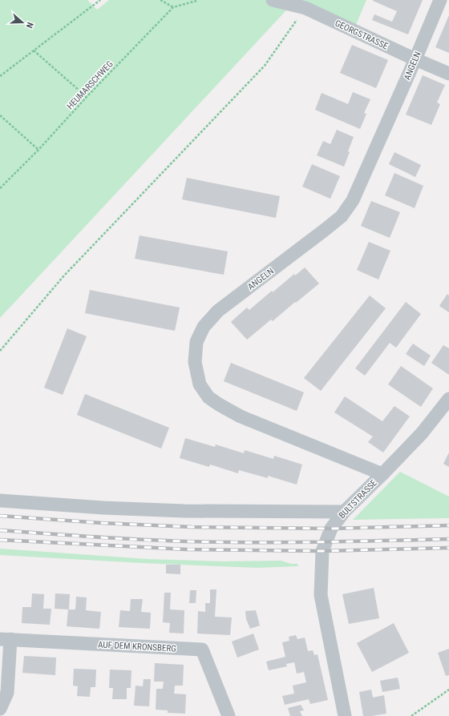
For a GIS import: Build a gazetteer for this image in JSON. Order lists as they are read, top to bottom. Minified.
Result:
{"streets":{"street":["GEORGSTRASSE","ANGELN","BULTSTRASSE","AUF DEM KRONSBERG"],"path":["HEUMARSCHWEG"]},"crossings":[["GEORGSTRASSE","ANGELN"],["ANGELN","BULTSTRASSE"]],"north":"right"}
